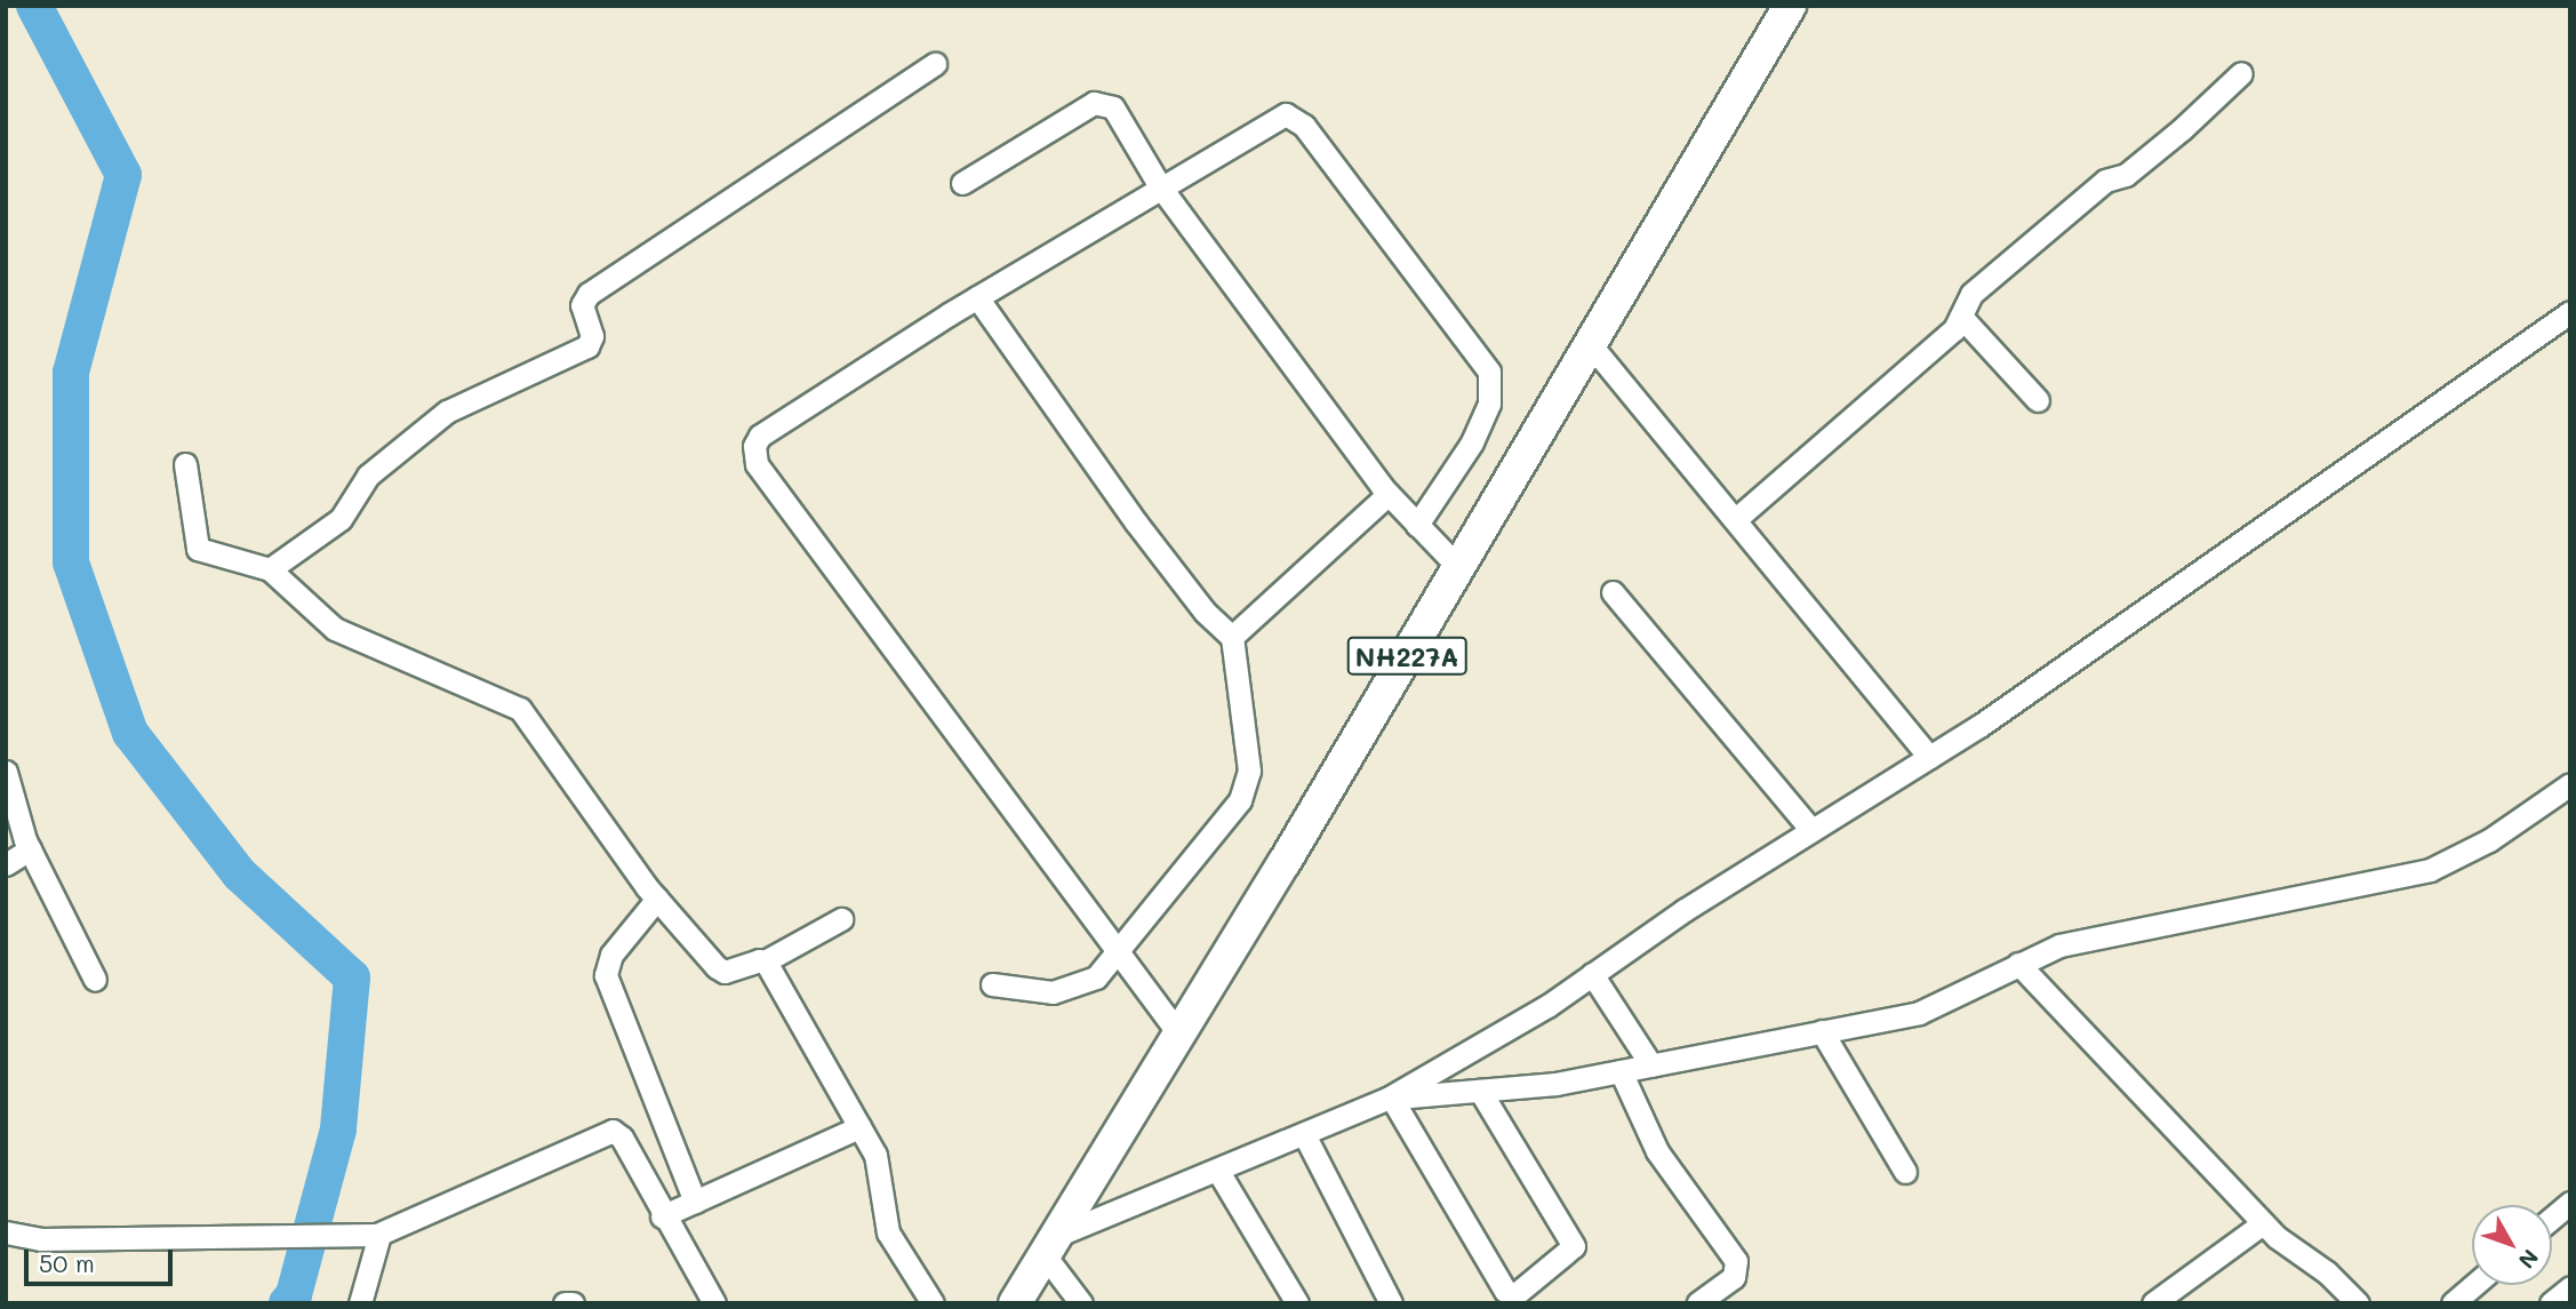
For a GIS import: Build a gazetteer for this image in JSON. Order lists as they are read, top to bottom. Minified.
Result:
{"streets":{"highway":["NH227A"]},"scale_bar":"50 m","north":"bottom right"}
